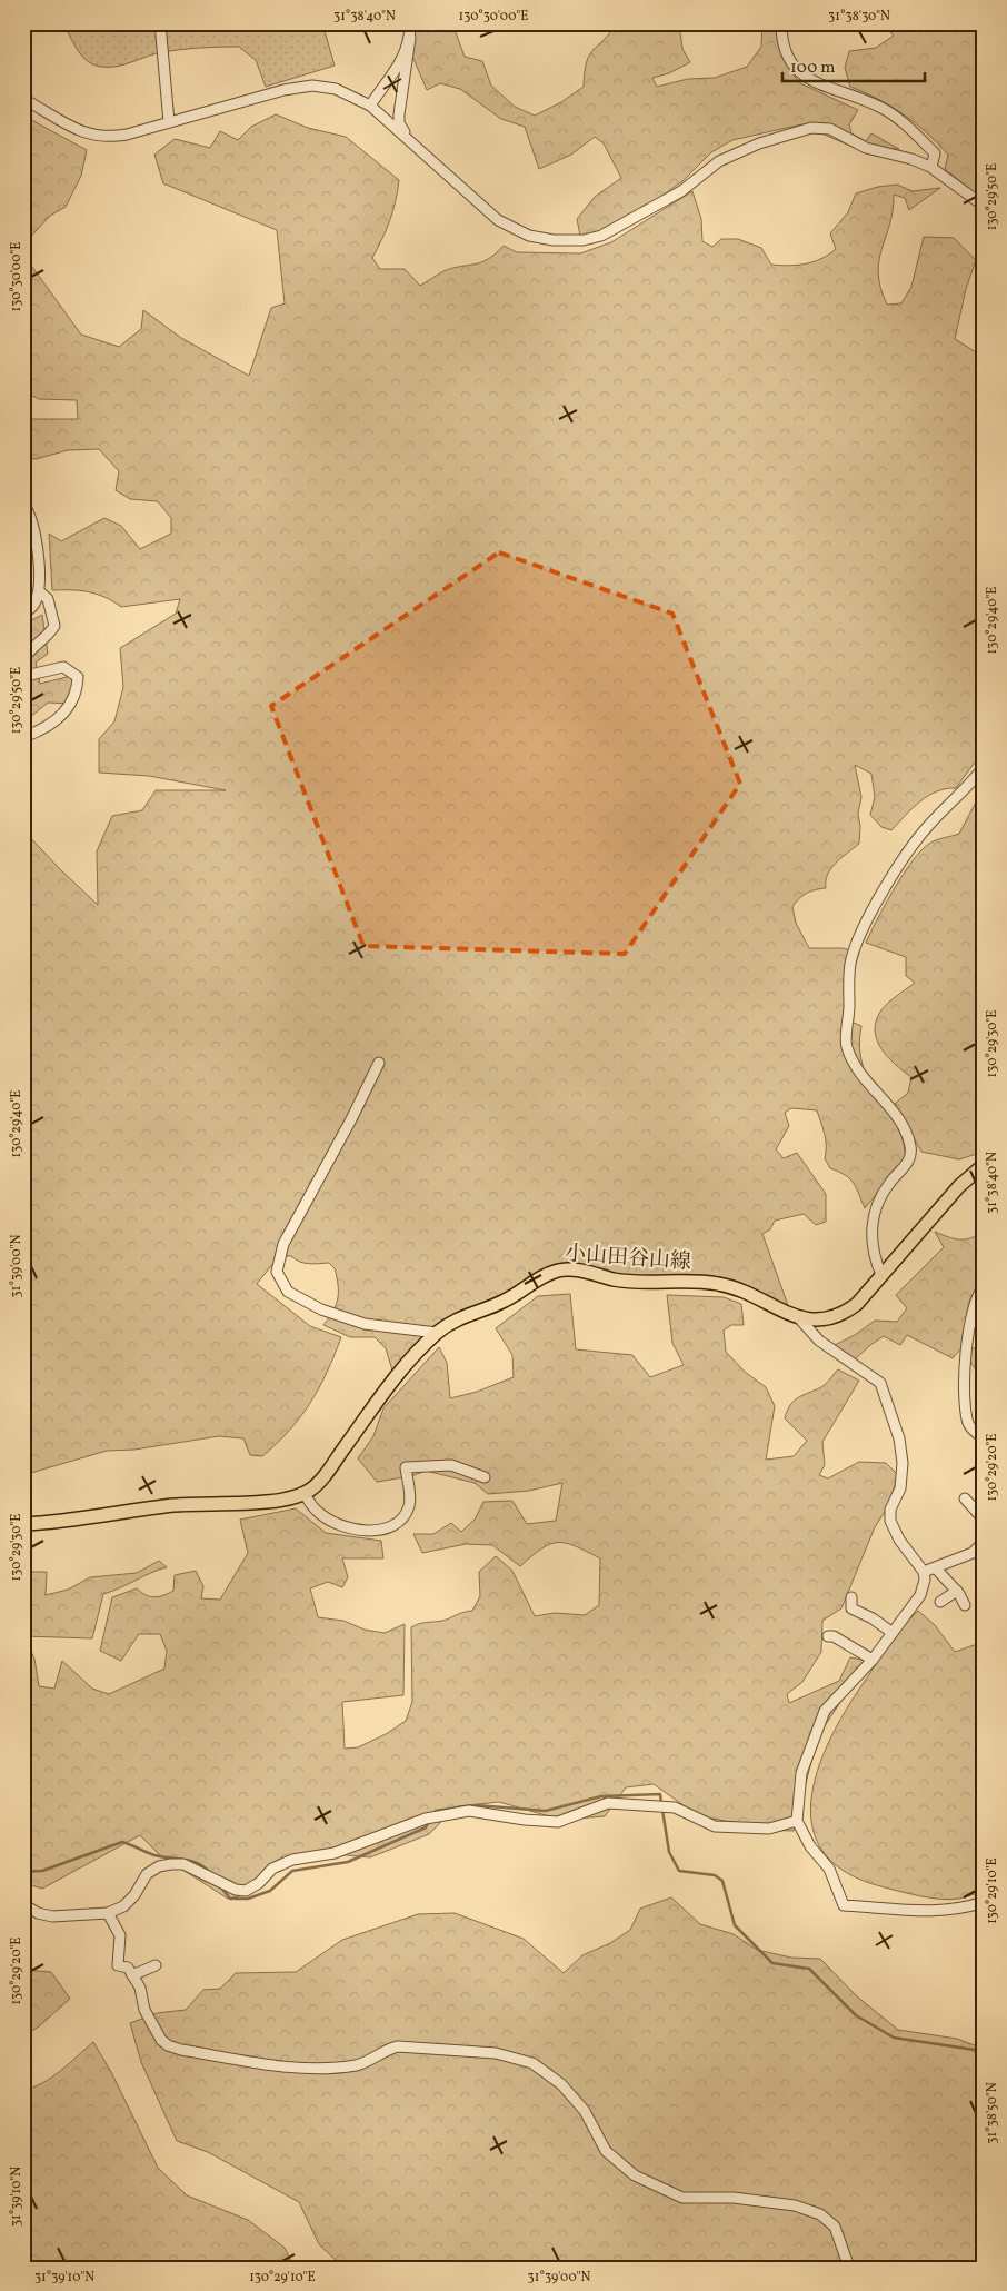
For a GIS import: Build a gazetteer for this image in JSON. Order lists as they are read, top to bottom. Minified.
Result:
{"streets":{"main road":["小山田谷山線"]},"scale_bar":"100 m","coordinates":["31°38'40\"N","130°30'00\"E","31°38'30\"N","130°29'50\"E","130°29'40\"E","130°29'30\"E","31°39'00\"N","130°29'20\"E","130°29'10\"E","31°38'50\"N","31°39'10\"N"]}
